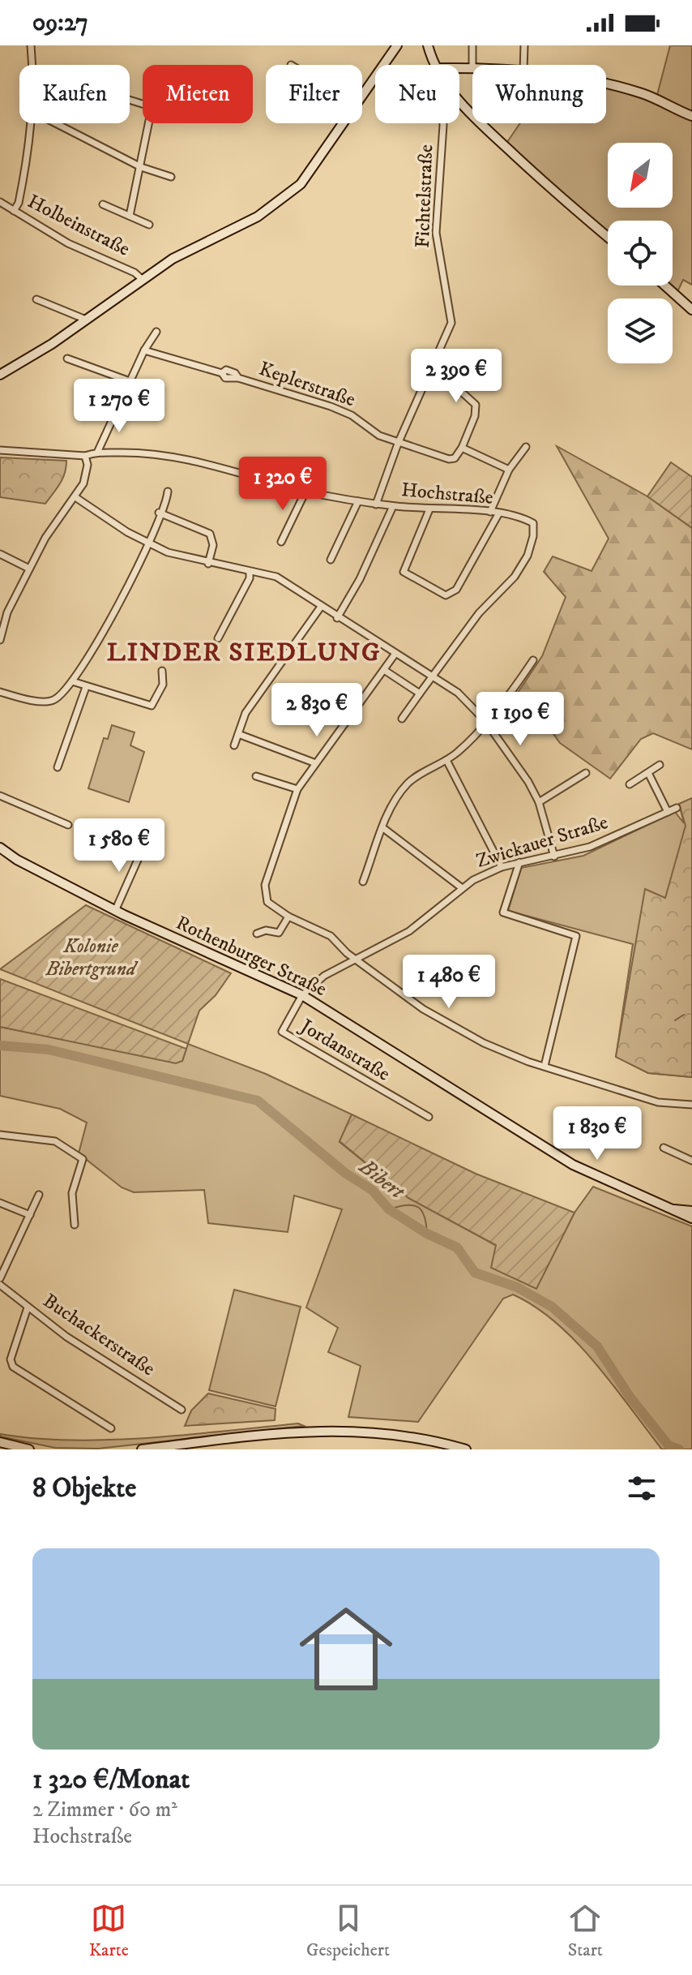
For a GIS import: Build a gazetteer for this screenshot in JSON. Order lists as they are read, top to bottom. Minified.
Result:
{"streets":{"street":["Fichtelstraße","Holbeinstraße","Keplerstraße","Hochstraße","Zwickauer Straße","Rothenburger Straße","Jordanstraße","Buchackerstraße"]},"crossings":[["Fichtelstraße","Keplerstraße"],["Fichtelstraße","Hochstraße"],["Zwickauer Straße","Rothenburger Straße"],["Zwickauer Straße","Jordanstraße"],["Rothenburger Straße","Jordanstraße"]],"districts":["LINDER SIEDLUNG"],"water":["Bibert"],"parks":["Kolonie Bibertgrund"],"north":"bottom left","page":{"status":"09:27","chip":["Kaufen","Mieten","Filter","Neu","Wohnung"],"price":["2 390 €","1 270 €","1 320 €","2 830 €","1 190 €","1 580 €","1 480 €","1 830 €"],"heading":"8 Objekte","list":[{"name":"1 320 €/Monat","note":"2 Zimmer · 60 m² · Hochstraße"}],"tabs":["Karte","Gespeichert","Start"]}}
